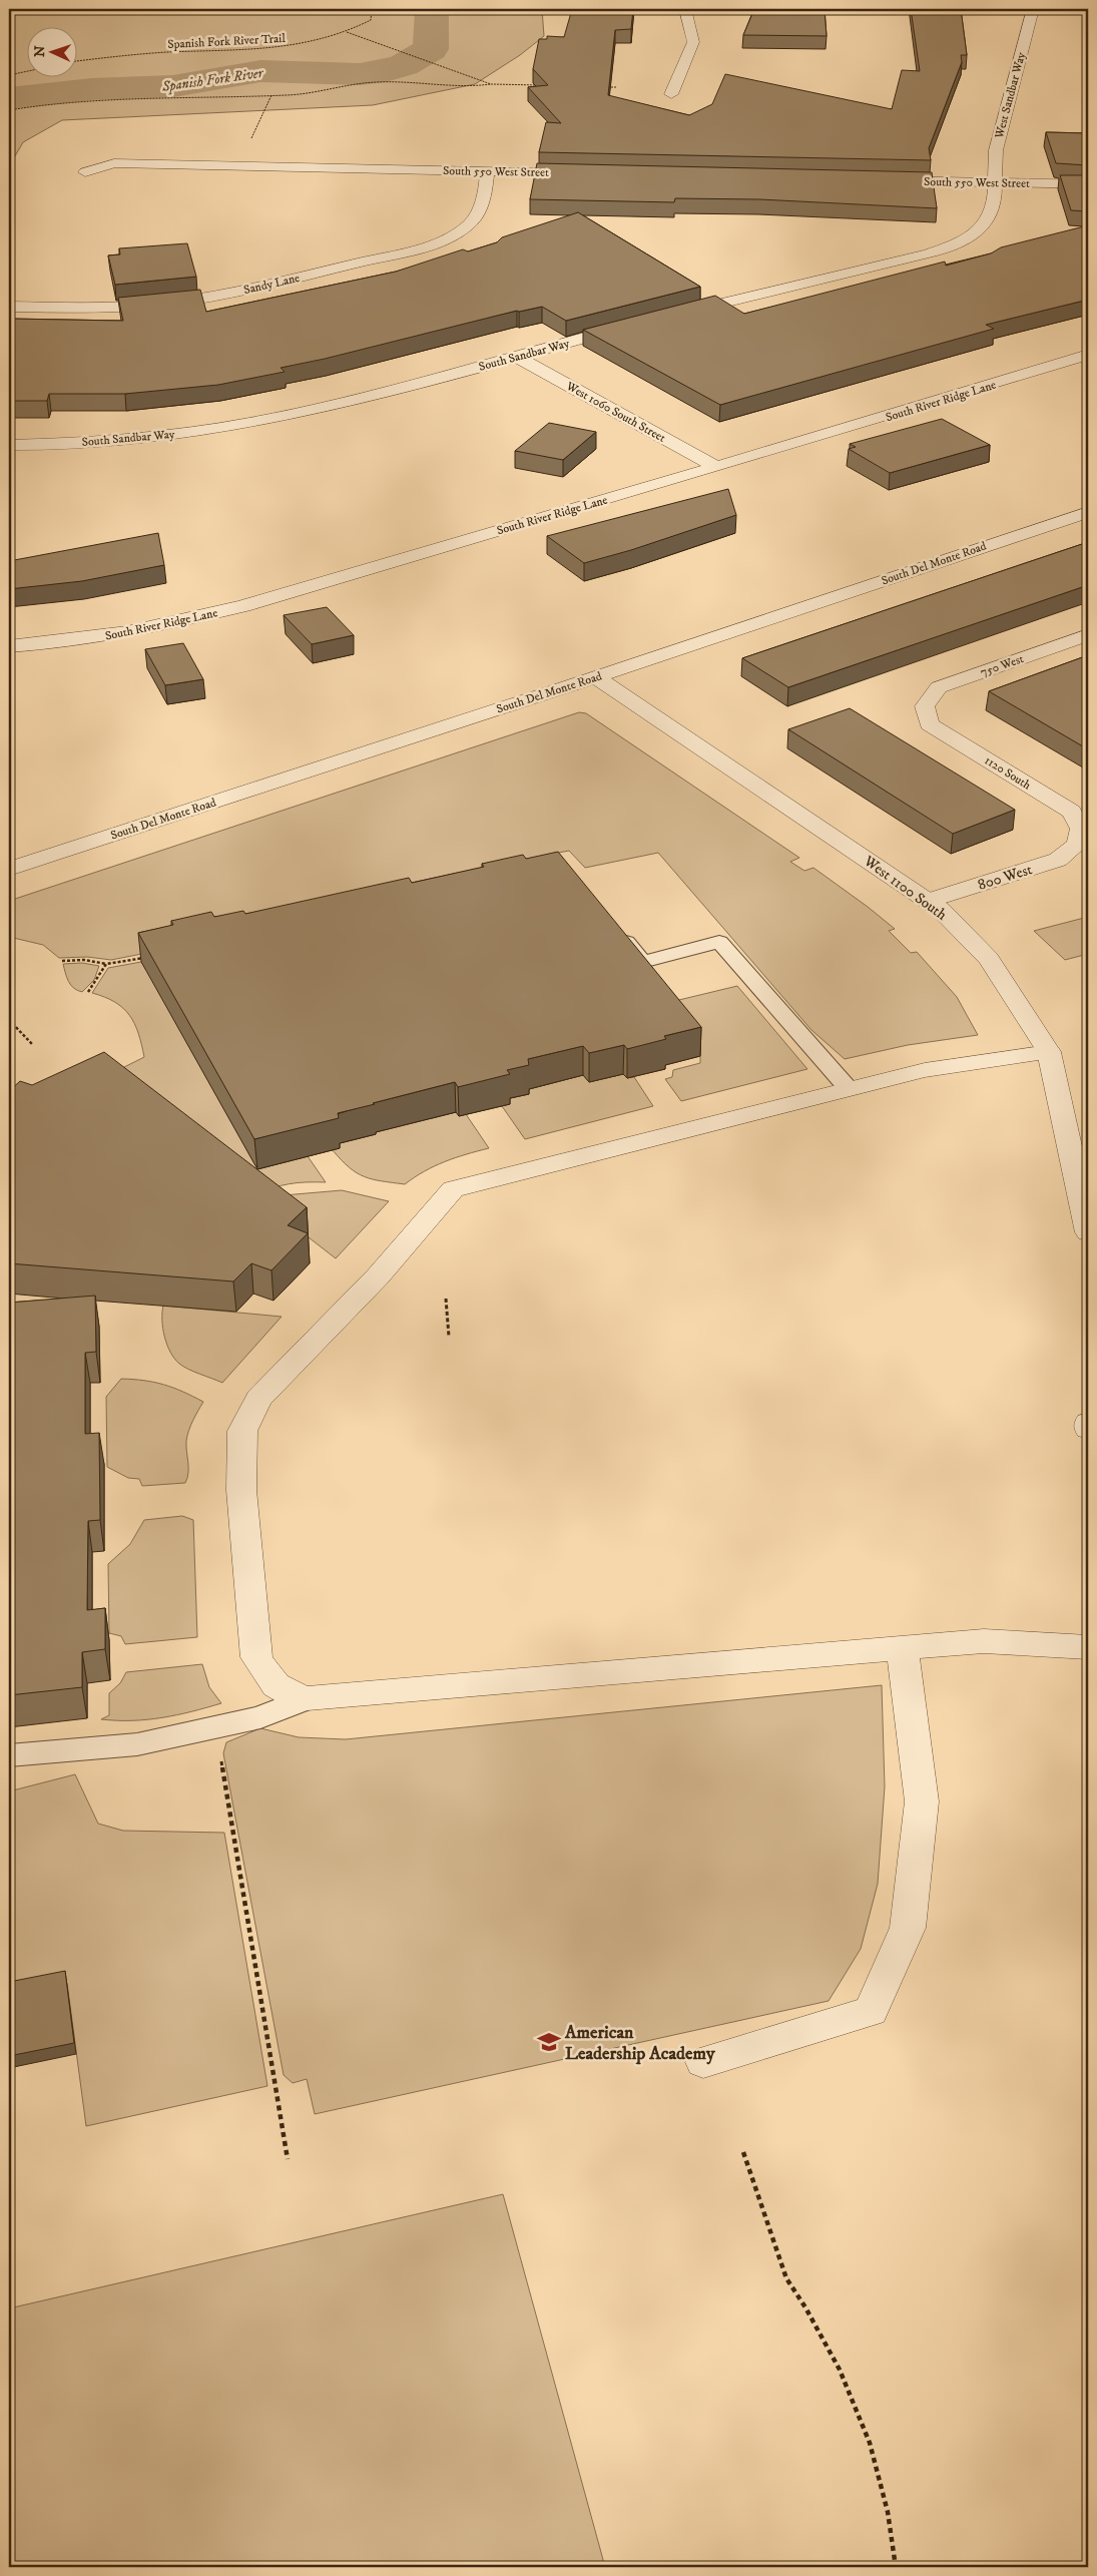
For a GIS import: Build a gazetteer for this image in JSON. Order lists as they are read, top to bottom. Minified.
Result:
{"streets":{"street":["West Sandbar Way","South 550 West Street","Sandy Lane","South Sandbar Way","South River Ridge Lane","West 1060 South Street","South Del Monte Road","750 West","1120 South","800 West","West 1100 South"],"path":["Spanish Fork River Trail"]},"crossings":[["West Sandbar Way","South 550 West Street"],["South 550 West Street","Sandy Lane"],["South Sandbar Way","West 1060 South Street"],["South River Ridge Lane","West 1060 South Street"],["South Del Monte Road","West 1100 South"],["750 West","1120 South"],["1120 South","800 West"],["800 West","West 1100 South"]],"water":["Spanish Fork River"],"places":{"school or university":["American Leadership Academy"]},"north":"left"}
